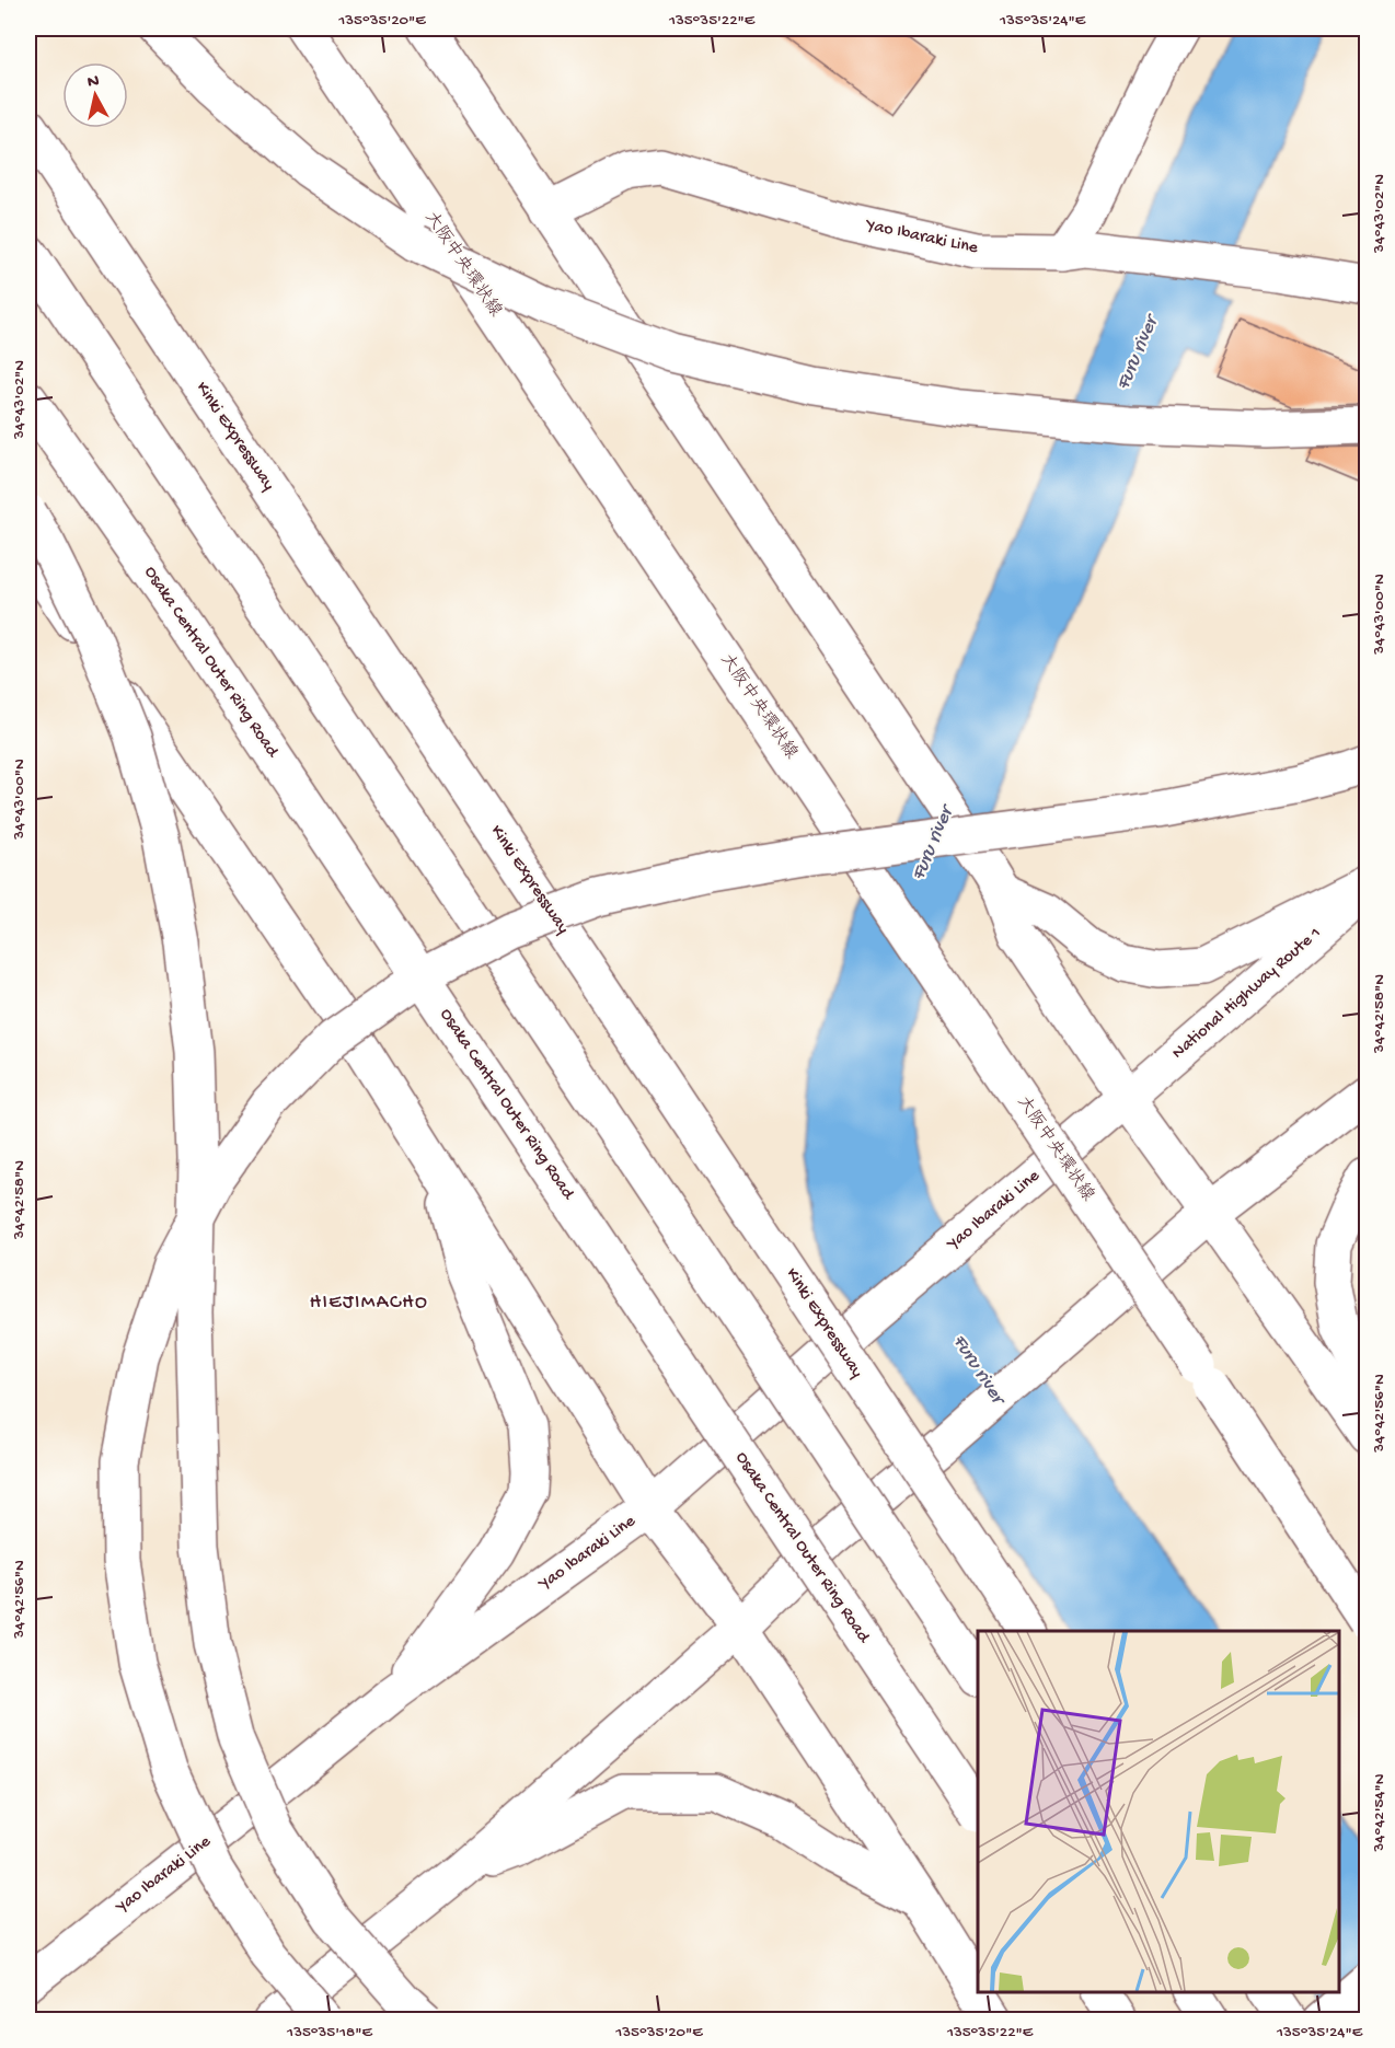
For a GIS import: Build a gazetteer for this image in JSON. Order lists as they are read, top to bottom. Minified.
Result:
{"streets":{"main road":["Yao Ibaraki Line","Kinki Expressway","Osaka Central Outer Ring Road","National Highway Route 1"]},"crossings":[["Yao Ibaraki Line","National Highway Route 1"]],"districts":["HIEJIMACHO"],"water":["Furu river"],"north":"top","coordinates":["135°35'20\"E","135°35'22\"E","135°35'24\"E","34°43'02\"N","34°43'00\"N","34°42'58\"N","34°42'56\"N","34°42'54\"N","135°35'18\"E"]}
